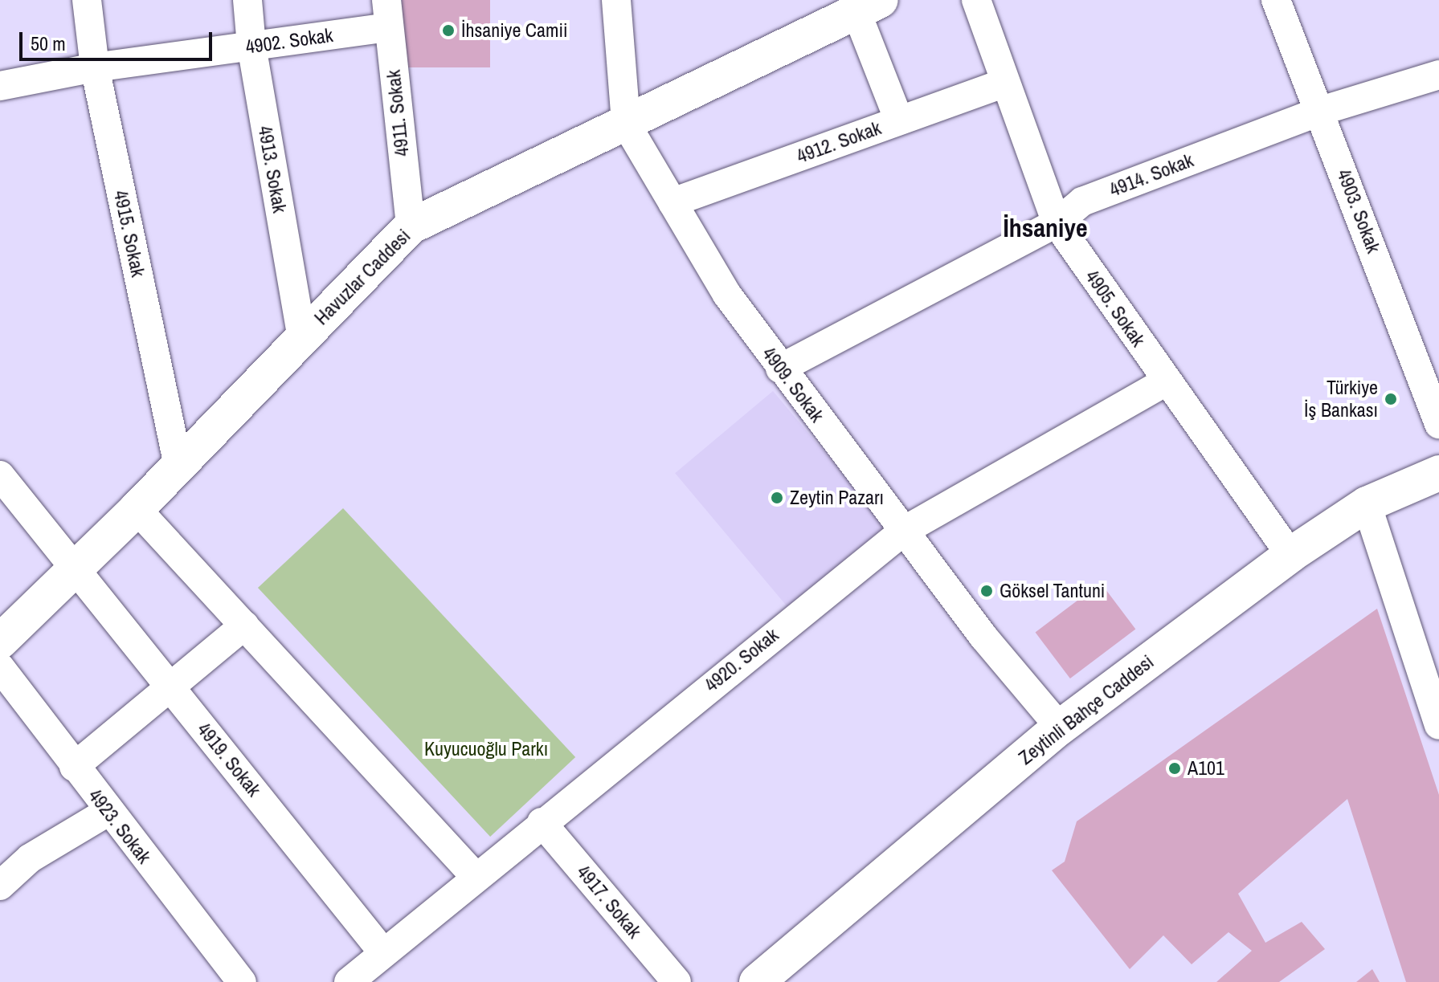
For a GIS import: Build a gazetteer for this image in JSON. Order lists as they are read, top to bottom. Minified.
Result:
{"streets":{"street":["4902. Sokak","4911. Sokak","4912. Sokak","4913. Sokak","4914. Sokak","4903. Sokak","4915. Sokak","Havuzlar Caddesi","4905. Sokak","4909. Sokak","4920. Sokak","Zeytinli Bahçe Caddesi","4919. Sokak","4923. Sokak","4917. Sokak"]},"crossings":[["4902. Sokak","4911. Sokak"],["4902. Sokak","4913. Sokak"],["4902. Sokak","4915. Sokak"],["4911. Sokak","Havuzlar Caddesi"],["4912. Sokak","4905. Sokak"],["4912. Sokak","4909. Sokak"],["4913. Sokak","Havuzlar Caddesi"],["4914. Sokak","4903. Sokak"],["4914. Sokak","4905. Sokak"],["4914. Sokak","4909. Sokak"],["4915. Sokak","Havuzlar Caddesi"],["Havuzlar Caddesi","4909. Sokak"],["Havuzlar Caddesi","4919. Sokak"],["4905. Sokak","4920. Sokak"],["4905. Sokak","Zeytinli Bahçe Caddesi"],["4909. Sokak","4920. Sokak"],["4909. Sokak","Zeytinli Bahçe Caddesi"],["4920. Sokak","4919. Sokak"],["4920. Sokak","4917. Sokak"]],"districts":["İhsaniye"],"parks":["Kuyucuoğlu Parkı"],"places":["İhsaniye Camii","Türkiye İş Bankası","Zeytin Pazarı","Göksel Tantuni","A101"],"scale_bar":"50 m"}
